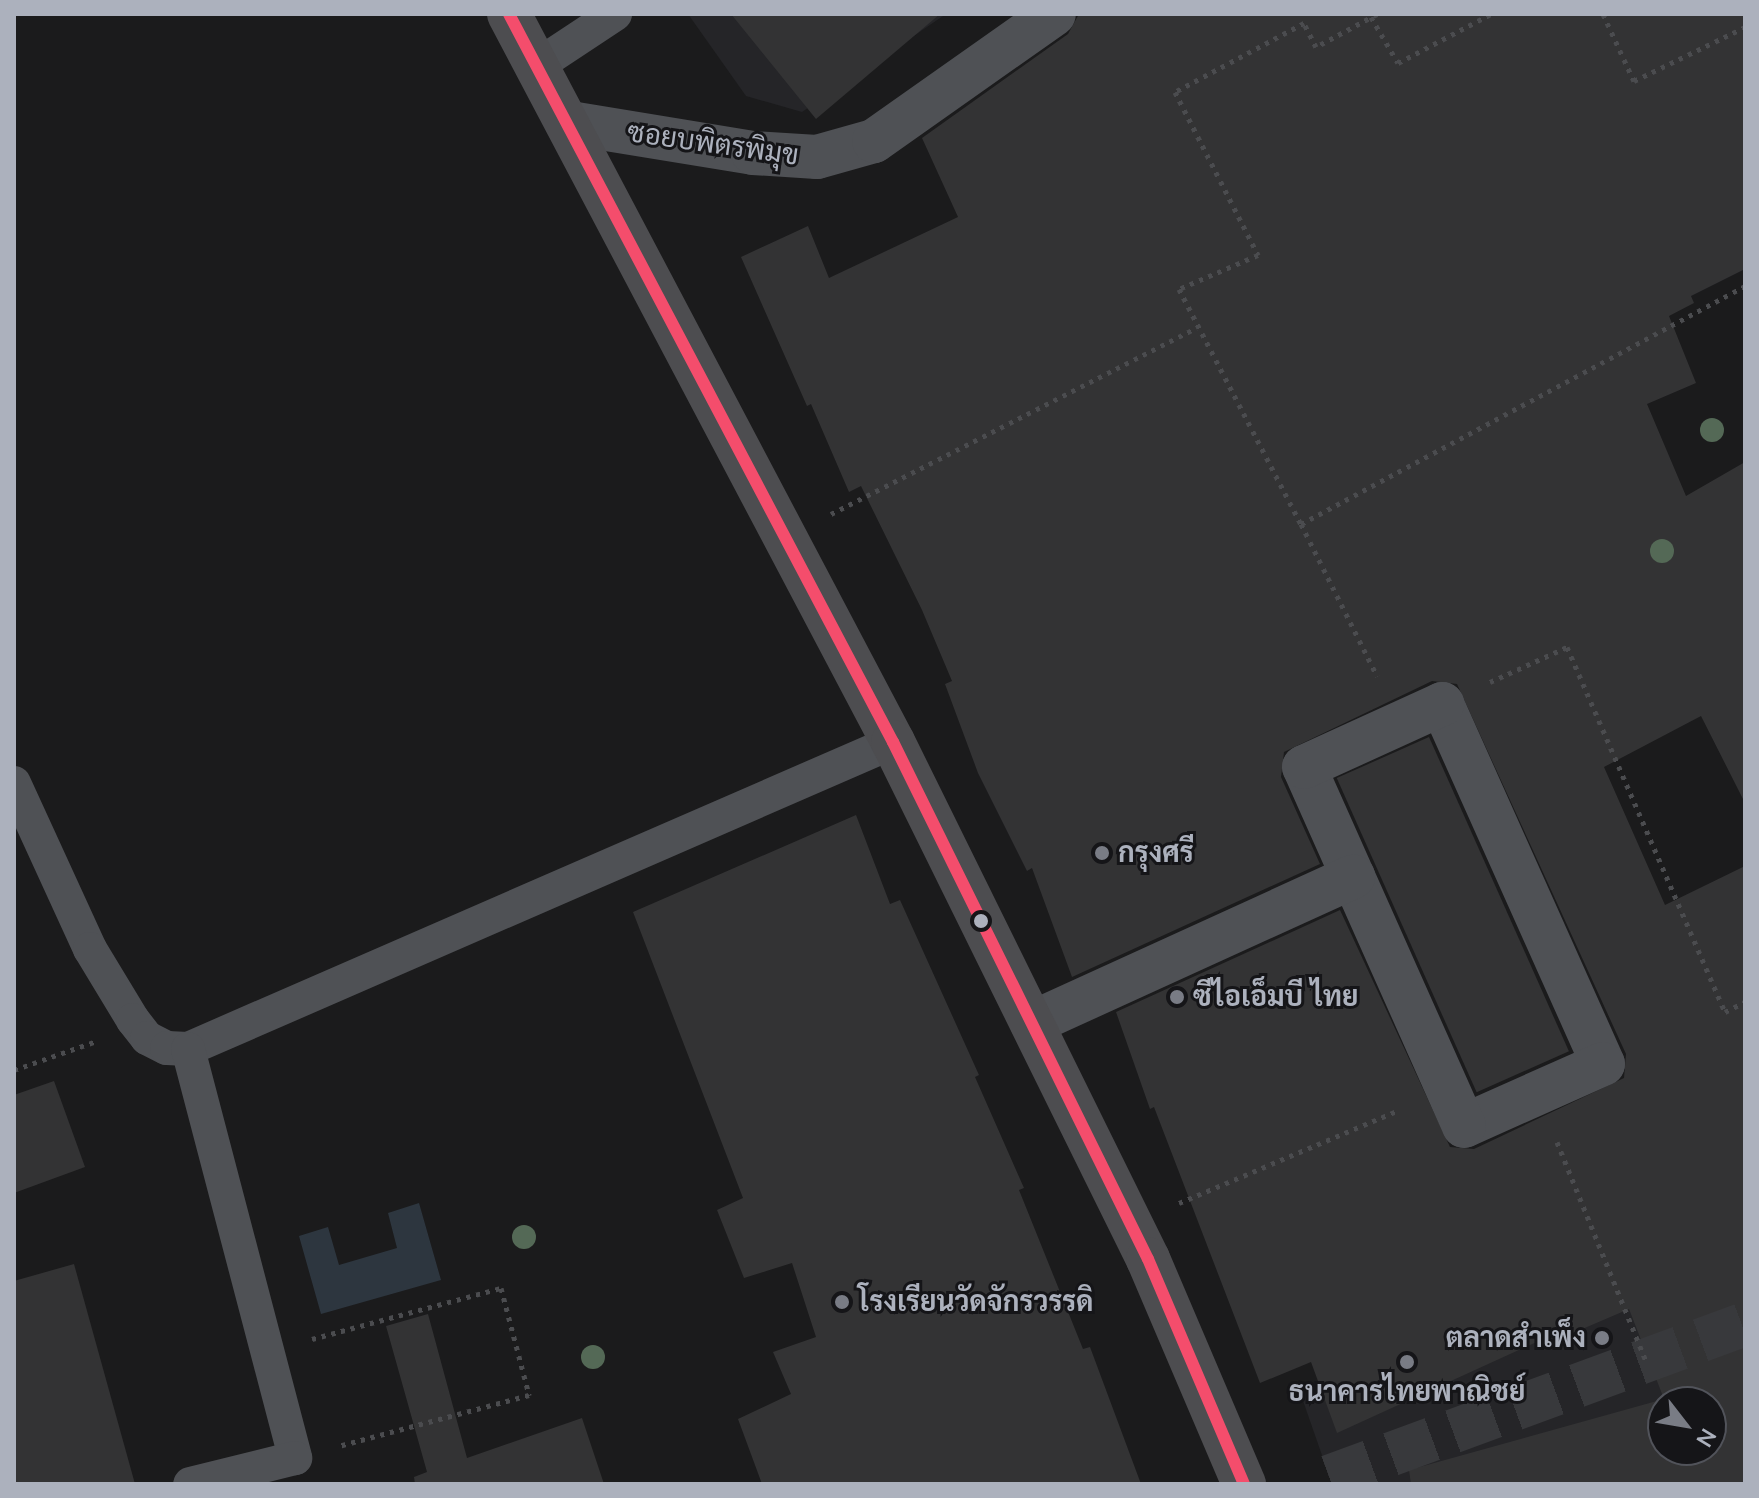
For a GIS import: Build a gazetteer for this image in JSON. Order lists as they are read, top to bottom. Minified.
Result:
{"streets":{"street":["ซอยบพิตรพิมุข"]},"places":["กรุงศรี","ซีไอเอ็มบี ไทย","โรงเรียนวัดจักรวรรดิ","ตลาดสำเพ็ง","ธนาคารไทยพาณิชย์"],"north":"bottom right"}
